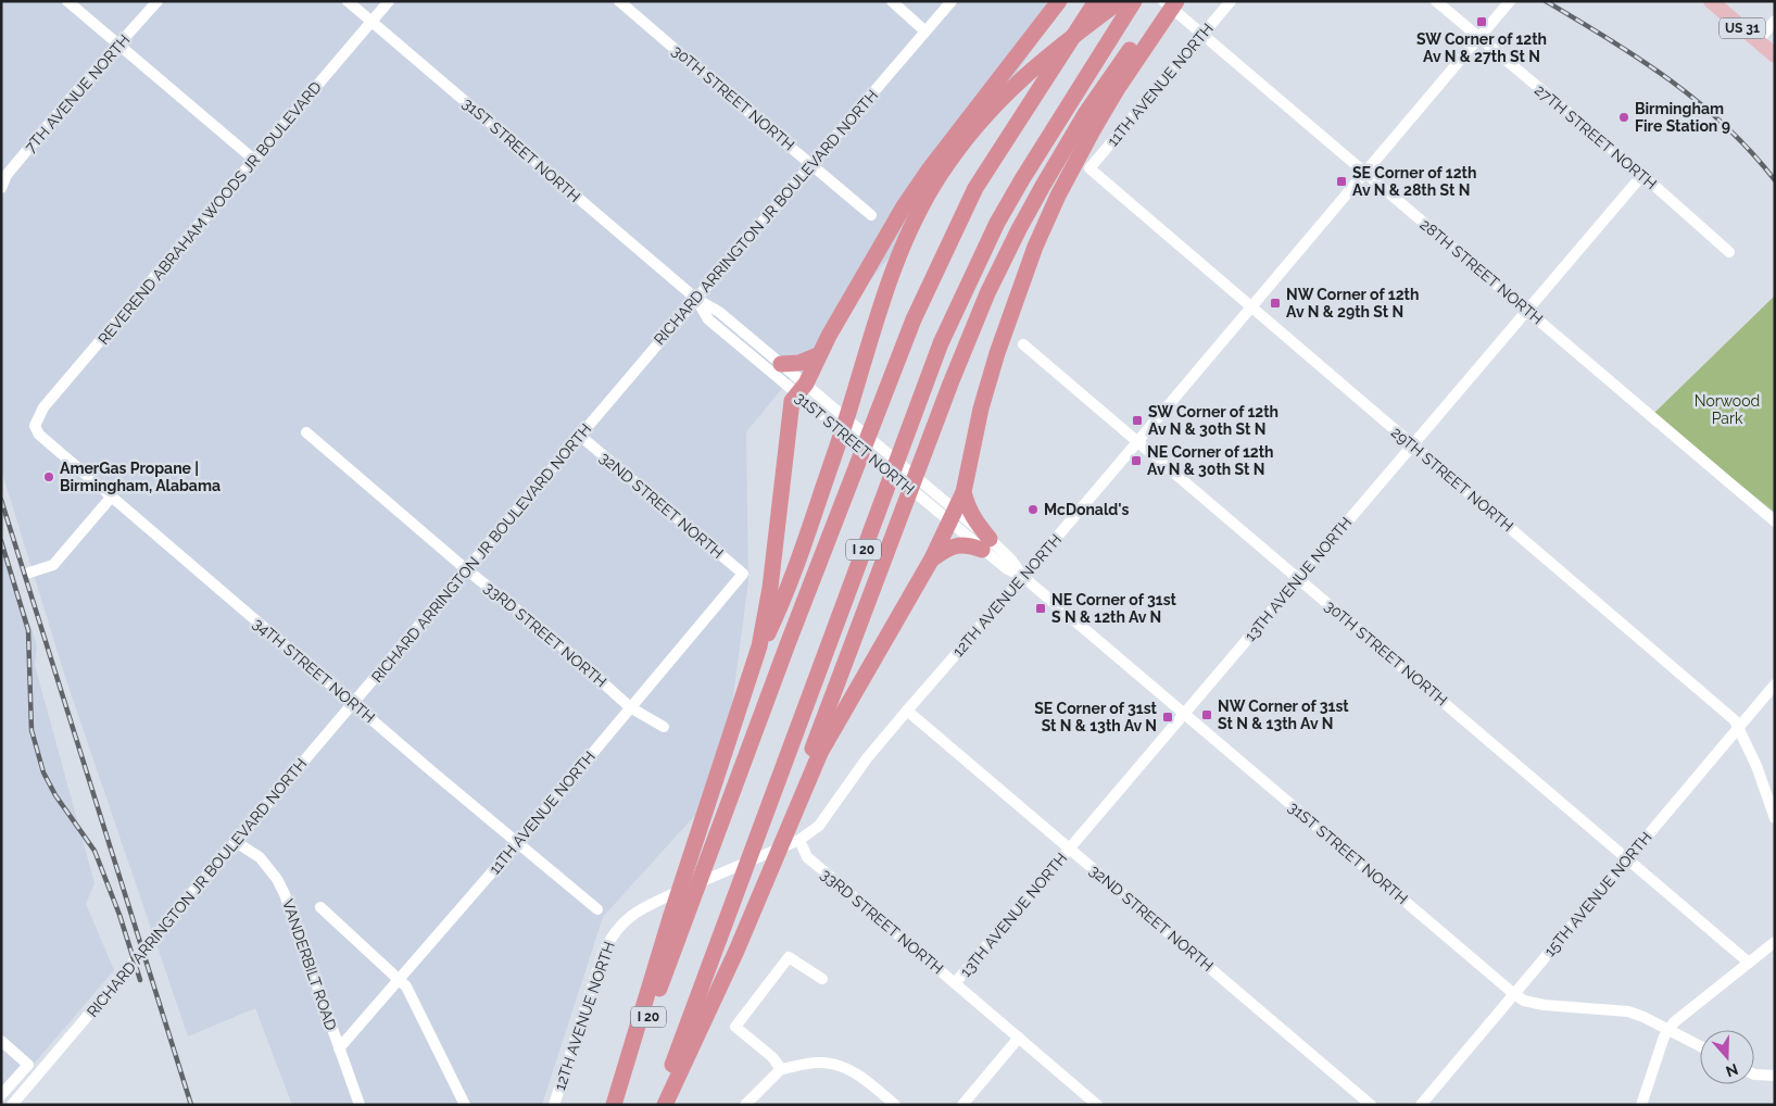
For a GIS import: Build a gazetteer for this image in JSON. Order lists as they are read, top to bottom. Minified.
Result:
{"streets":{"highway":["I 20"],"main road":["US 31"],"street":["11TH AVENUE NORTH","7TH AVENUE NORTH","30TH STREET NORTH","27TH STREET NORTH","31ST STREET NORTH","REVEREND ABRAHAM WOODS JR BOULEVARD","RICHARD ARRINGTON JR BOULEVARD NORTH","28TH STREET NORTH","29TH STREET NORTH","32ND STREET NORTH","13TH AVENUE NORTH","12TH AVENUE NORTH","33RD STREET NORTH","34TH STREET NORTH","15TH AVENUE NORTH","VANDERBILT ROAD"]},"crossings":[["11TH AVENUE NORTH","28TH STREET NORTH"],["11TH AVENUE NORTH","29TH STREET NORTH"],["11TH AVENUE NORTH","32ND STREET NORTH"],["11TH AVENUE NORTH","33RD STREET NORTH"],["11TH AVENUE NORTH","34TH STREET NORTH"],["11TH AVENUE NORTH","VANDERBILT ROAD"],["30TH STREET NORTH","RICHARD ARRINGTON JR BOULEVARD NORTH"],["30TH STREET NORTH","13TH AVENUE NORTH"],["30TH STREET NORTH","12TH AVENUE NORTH"],["30TH STREET NORTH","15TH AVENUE NORTH"],["27TH STREET NORTH","13TH AVENUE NORTH"],["27TH STREET NORTH","12TH AVENUE NORTH"],["31ST STREET NORTH","REVEREND ABRAHAM WOODS JR BOULEVARD"],["31ST STREET NORTH","RICHARD ARRINGTON JR BOULEVARD NORTH"],["31ST STREET NORTH","13TH AVENUE NORTH"],["31ST STREET NORTH","12TH AVENUE NORTH"],["31ST STREET NORTH","15TH AVENUE NORTH"],["REVEREND ABRAHAM WOODS JR BOULEVARD","34TH STREET NORTH"],["RICHARD ARRINGTON JR BOULEVARD NORTH","32ND STREET NORTH"],["RICHARD ARRINGTON JR BOULEVARD NORTH","33RD STREET NORTH"],["RICHARD ARRINGTON JR BOULEVARD NORTH","34TH STREET NORTH"],["RICHARD ARRINGTON JR BOULEVARD NORTH","VANDERBILT ROAD"],["28TH STREET NORTH","13TH AVENUE NORTH"],["28TH STREET NORTH","12TH AVENUE NORTH"],["29TH STREET NORTH","13TH AVENUE NORTH"],["29TH STREET NORTH","12TH AVENUE NORTH"],["29TH STREET NORTH","15TH AVENUE NORTH"],["32ND STREET NORTH","13TH AVENUE NORTH"],["32ND STREET NORTH","12TH AVENUE NORTH"],["13TH AVENUE NORTH","33RD STREET NORTH"],["12TH AVENUE NORTH","33RD STREET NORTH"]],"parks":["Norwood Park"],"places":{"transit":["SW Corner of 12th Av N & 27th St N","SE Corner of 12th Av N & 28th St N","NW Corner of 12th Av N & 29th St N","SW Corner of 12th Av N & 30th St N","NE Corner of 12th Av N & 30th St N","NE Corner of 31st S N & 12th Av N","NW Corner of 31st St N & 13th Av N","SE Corner of 31st St N & 13th Av N"],"other":["Birmingham Fire Station 9","AmerGas Propane | Birmingham, Alabama","McDonald's"]},"north":"bottom"}
